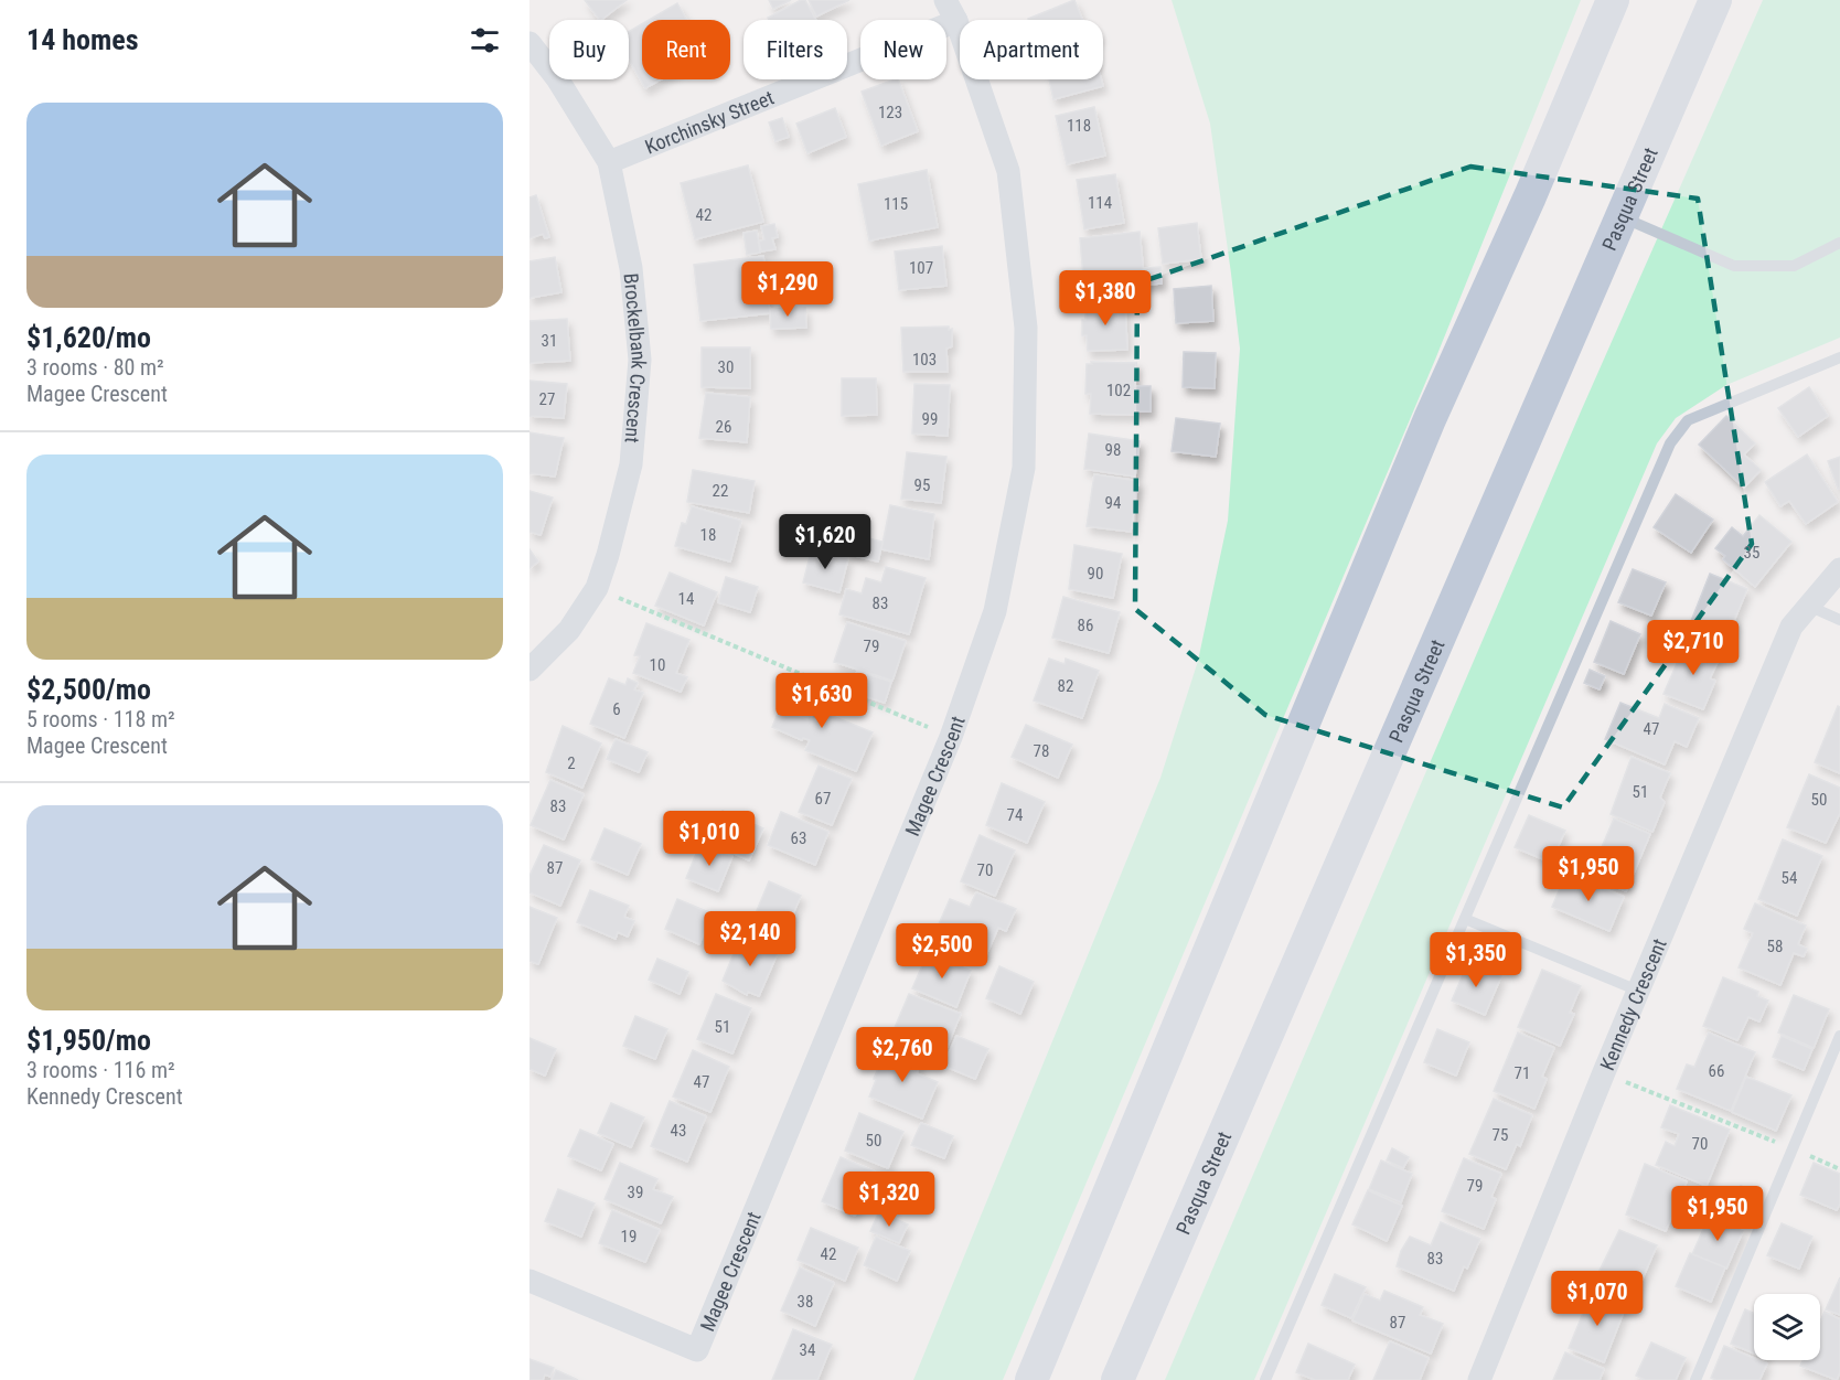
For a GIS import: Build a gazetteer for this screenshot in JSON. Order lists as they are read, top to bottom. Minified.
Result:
{"streets":{"main road":["Pasqua Street"],"street":["Korchinsky Street","Brockelbank Crescent","Magee Crescent","Kennedy Crescent"]},"crossings":[["Korchinsky Street","Brockelbank Crescent"],["Korchinsky Street","Magee Crescent"]],"house_numbers":["123","118","114","115","42","107","31","103","30","102","27","99","26","98","95","22","94","18","35","90","14","83","86","79","10","82","6","47","78","2","51","67","50","83","74","63","87","70","54","58","51","66","71","47","43","75","50","70","79","39","19","42","83","38","87","34"],"page":{"heading":"14 homes","chip":["Buy","Rent","Filters","New","Apartment"],"list":[{"name":"$1,620/mo","note":"3 rooms · 80 m² · Magee Crescent"},{"name":"$2,500/mo","note":"5 rooms · 118 m² · Magee Crescent"},{"name":"$1,950/mo","note":"3 rooms · 116 m² · Kennedy Crescent"}],"price":["$1,290","$1,380","$1,620","$2,710","$1,630","$1,010","$1,950","$2,140","$2,500","$1,350","$2,760","$1,320","$1,950","$1,070"]}}
